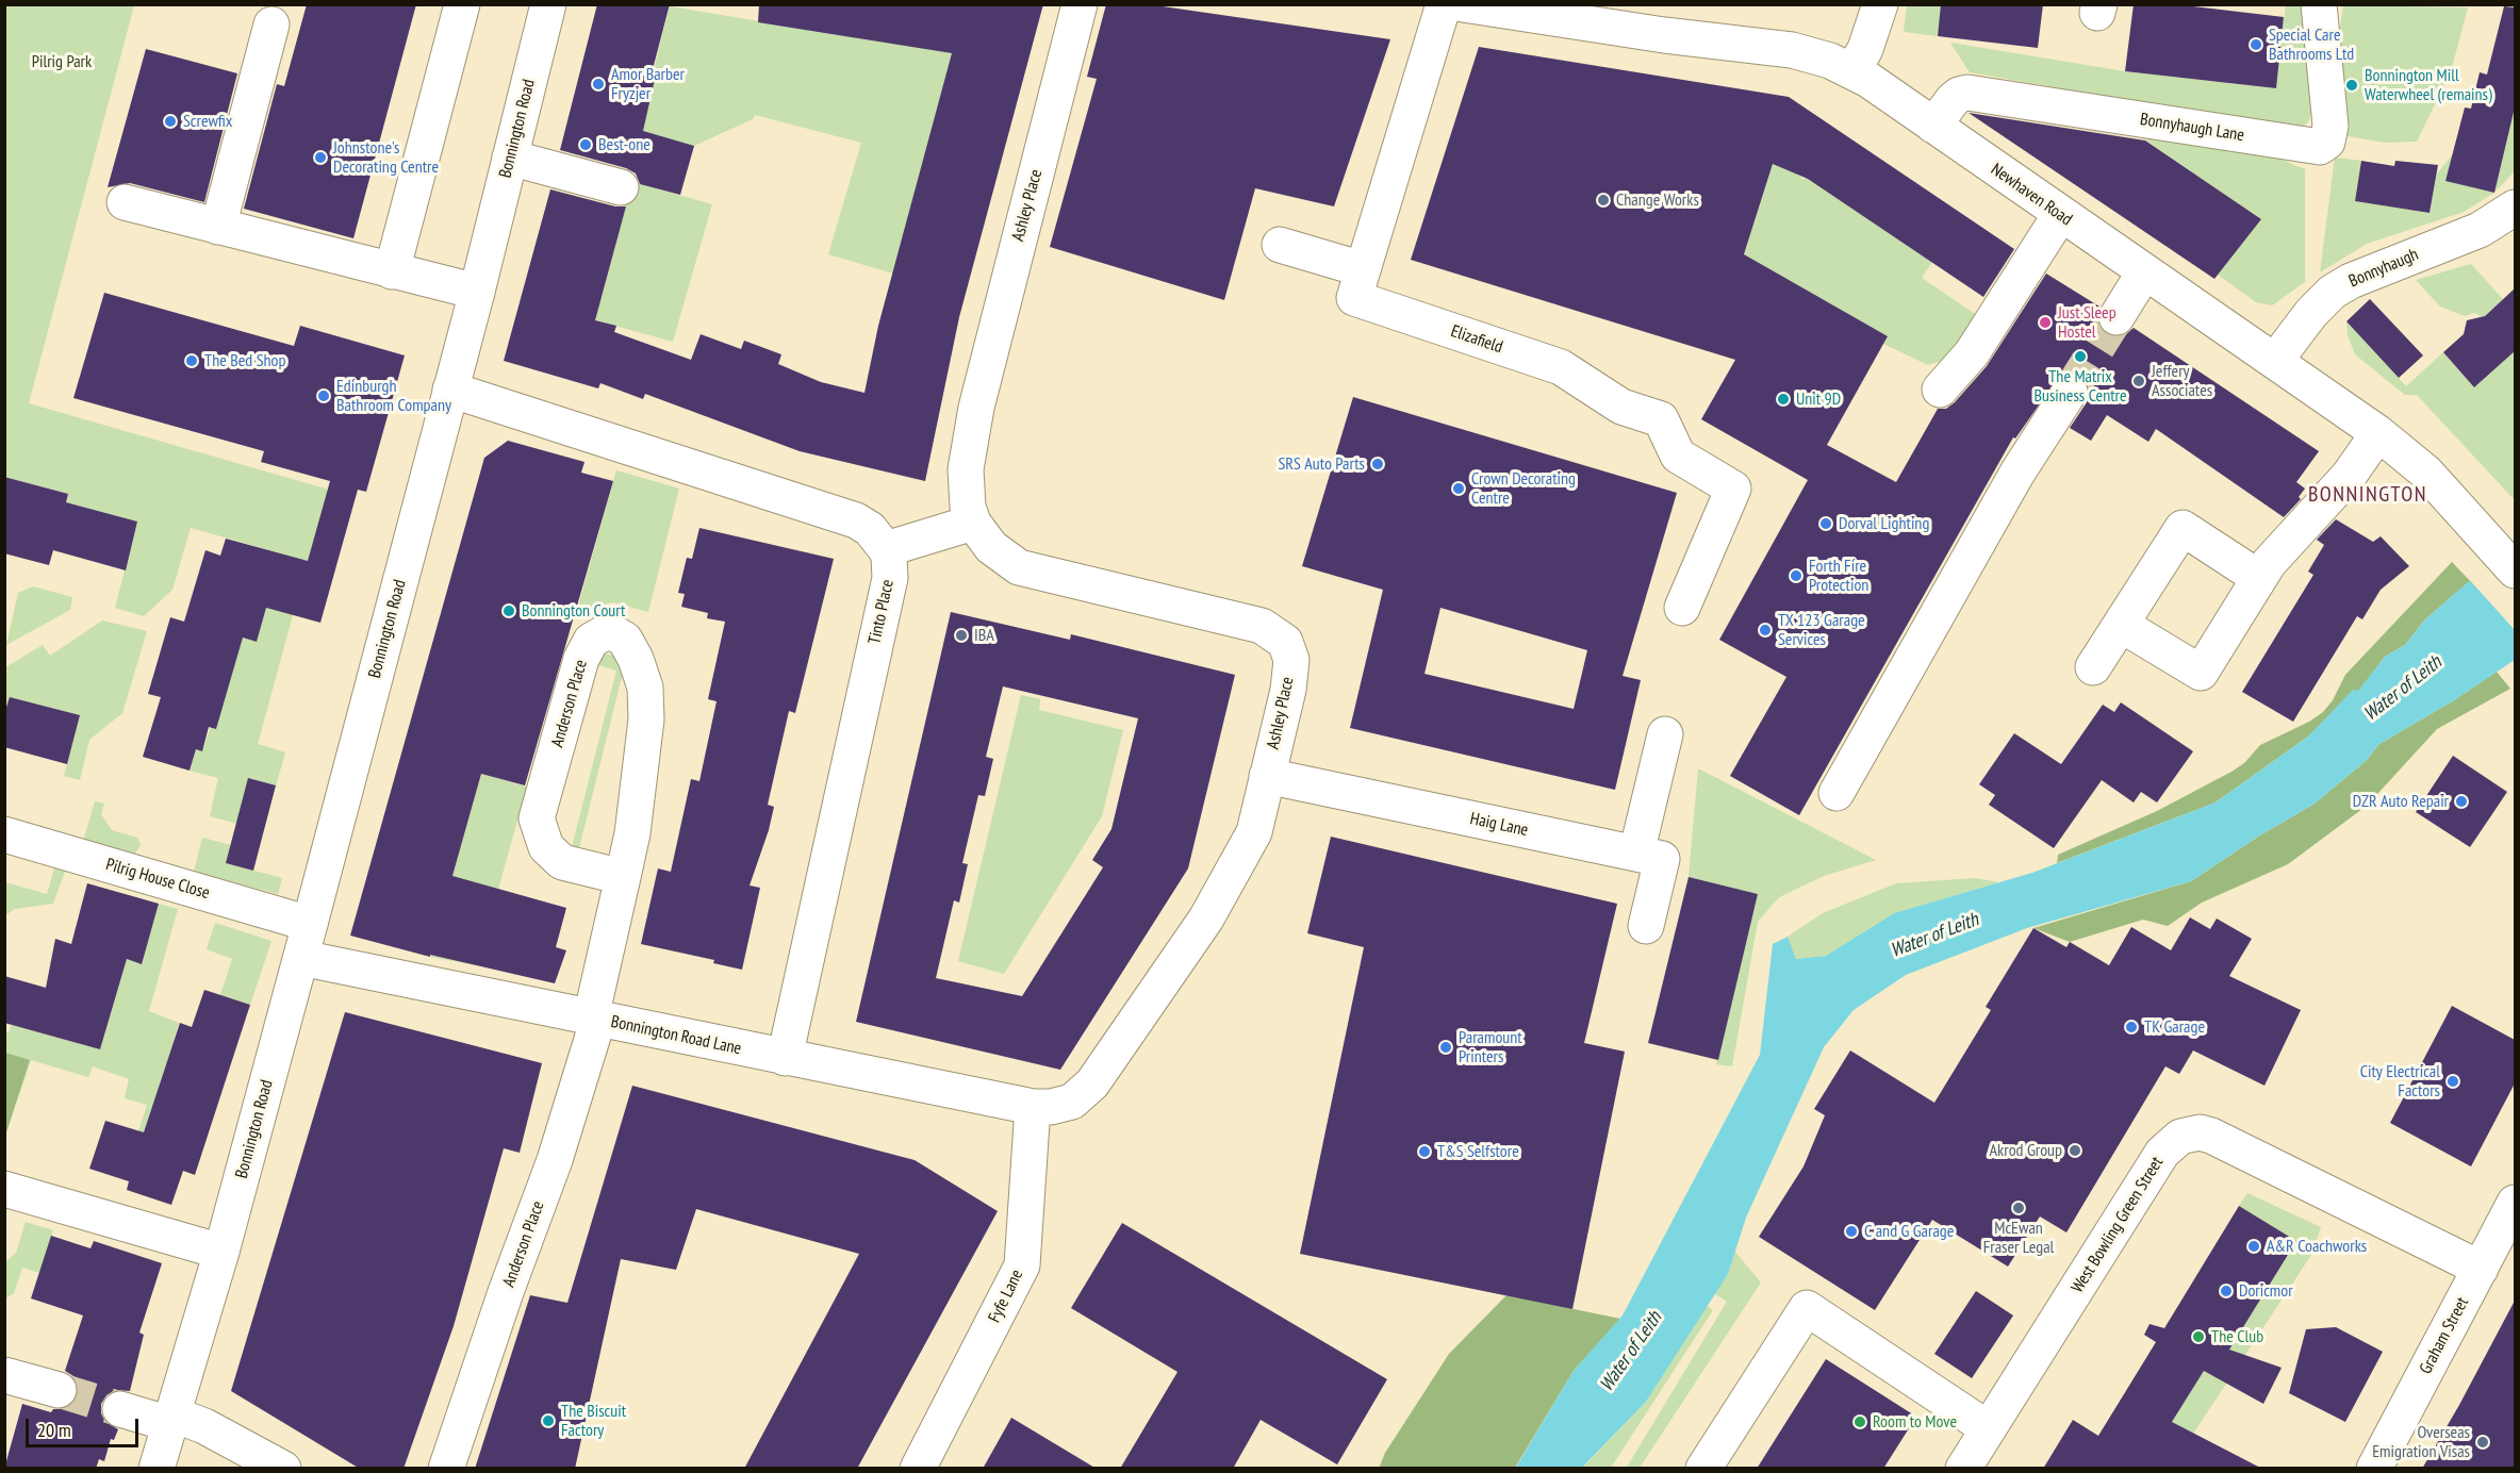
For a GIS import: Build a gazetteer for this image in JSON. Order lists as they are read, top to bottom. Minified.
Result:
{"streets":{"street":["Bonnyhaugh Lane","Bonnington Road","Newhaven Road","Ashley Place","Bonnyhaugh","Elizafield","Tinto Place","Anderson Place","Haig Lane","Pilrig House Close","Bonnington Road Lane","West Bowling Green Street","Fyfe Lane","Graham Street"]},"crossings":[["Bonnyhaugh Lane","Newhaven Road"],["Bonnington Road","Pilrig House Close"],["Bonnington Road","Bonnington Road Lane"],["Newhaven Road","Bonnyhaugh"],["Ashley Place","Haig Lane"],["Ashley Place","Bonnington Road Lane"],["Ashley Place","Fyfe Lane"],["Tinto Place","Bonnington Road Lane"],["Anderson Place","Bonnington Road Lane"],["Bonnington Road Lane","Fyfe Lane"],["West Bowling Green Street","Graham Street"]],"districts":["BONNINGTON"],"water":["Water of Leith"],"parks":["Pilrig Park"],"places":["Special Care Bathrooms Ltd","Amor Barber Fryzjer","Bonnington Mill Waterwheel (remains)","Screwfix","Best-one","Johnstone's Decorating Centre","Change Works","Just Sleep Hostel","The Matrix Business Centre","The Bed Shop","Jeffery Associates","Edinburgh Bathroom Company","Unit 9D","SRS Auto Parts","Crown Decorating Centre","Dorval Lighting","Forth Fire Protection","Bonnington Court","TX 123 Garage Services","IBA","DZR Auto Repair","TK Garage","Paramount Printers","City Electrical Factors","Akrod Group","T&S Selfstore","McEwan Fraser Legal","C and G Garage","A&R Coachworks","Doricmor","The Club","The Biscuit Factory","Room to Move","Overseas Emigration Visas"],"scale_bar":"20 m"}
